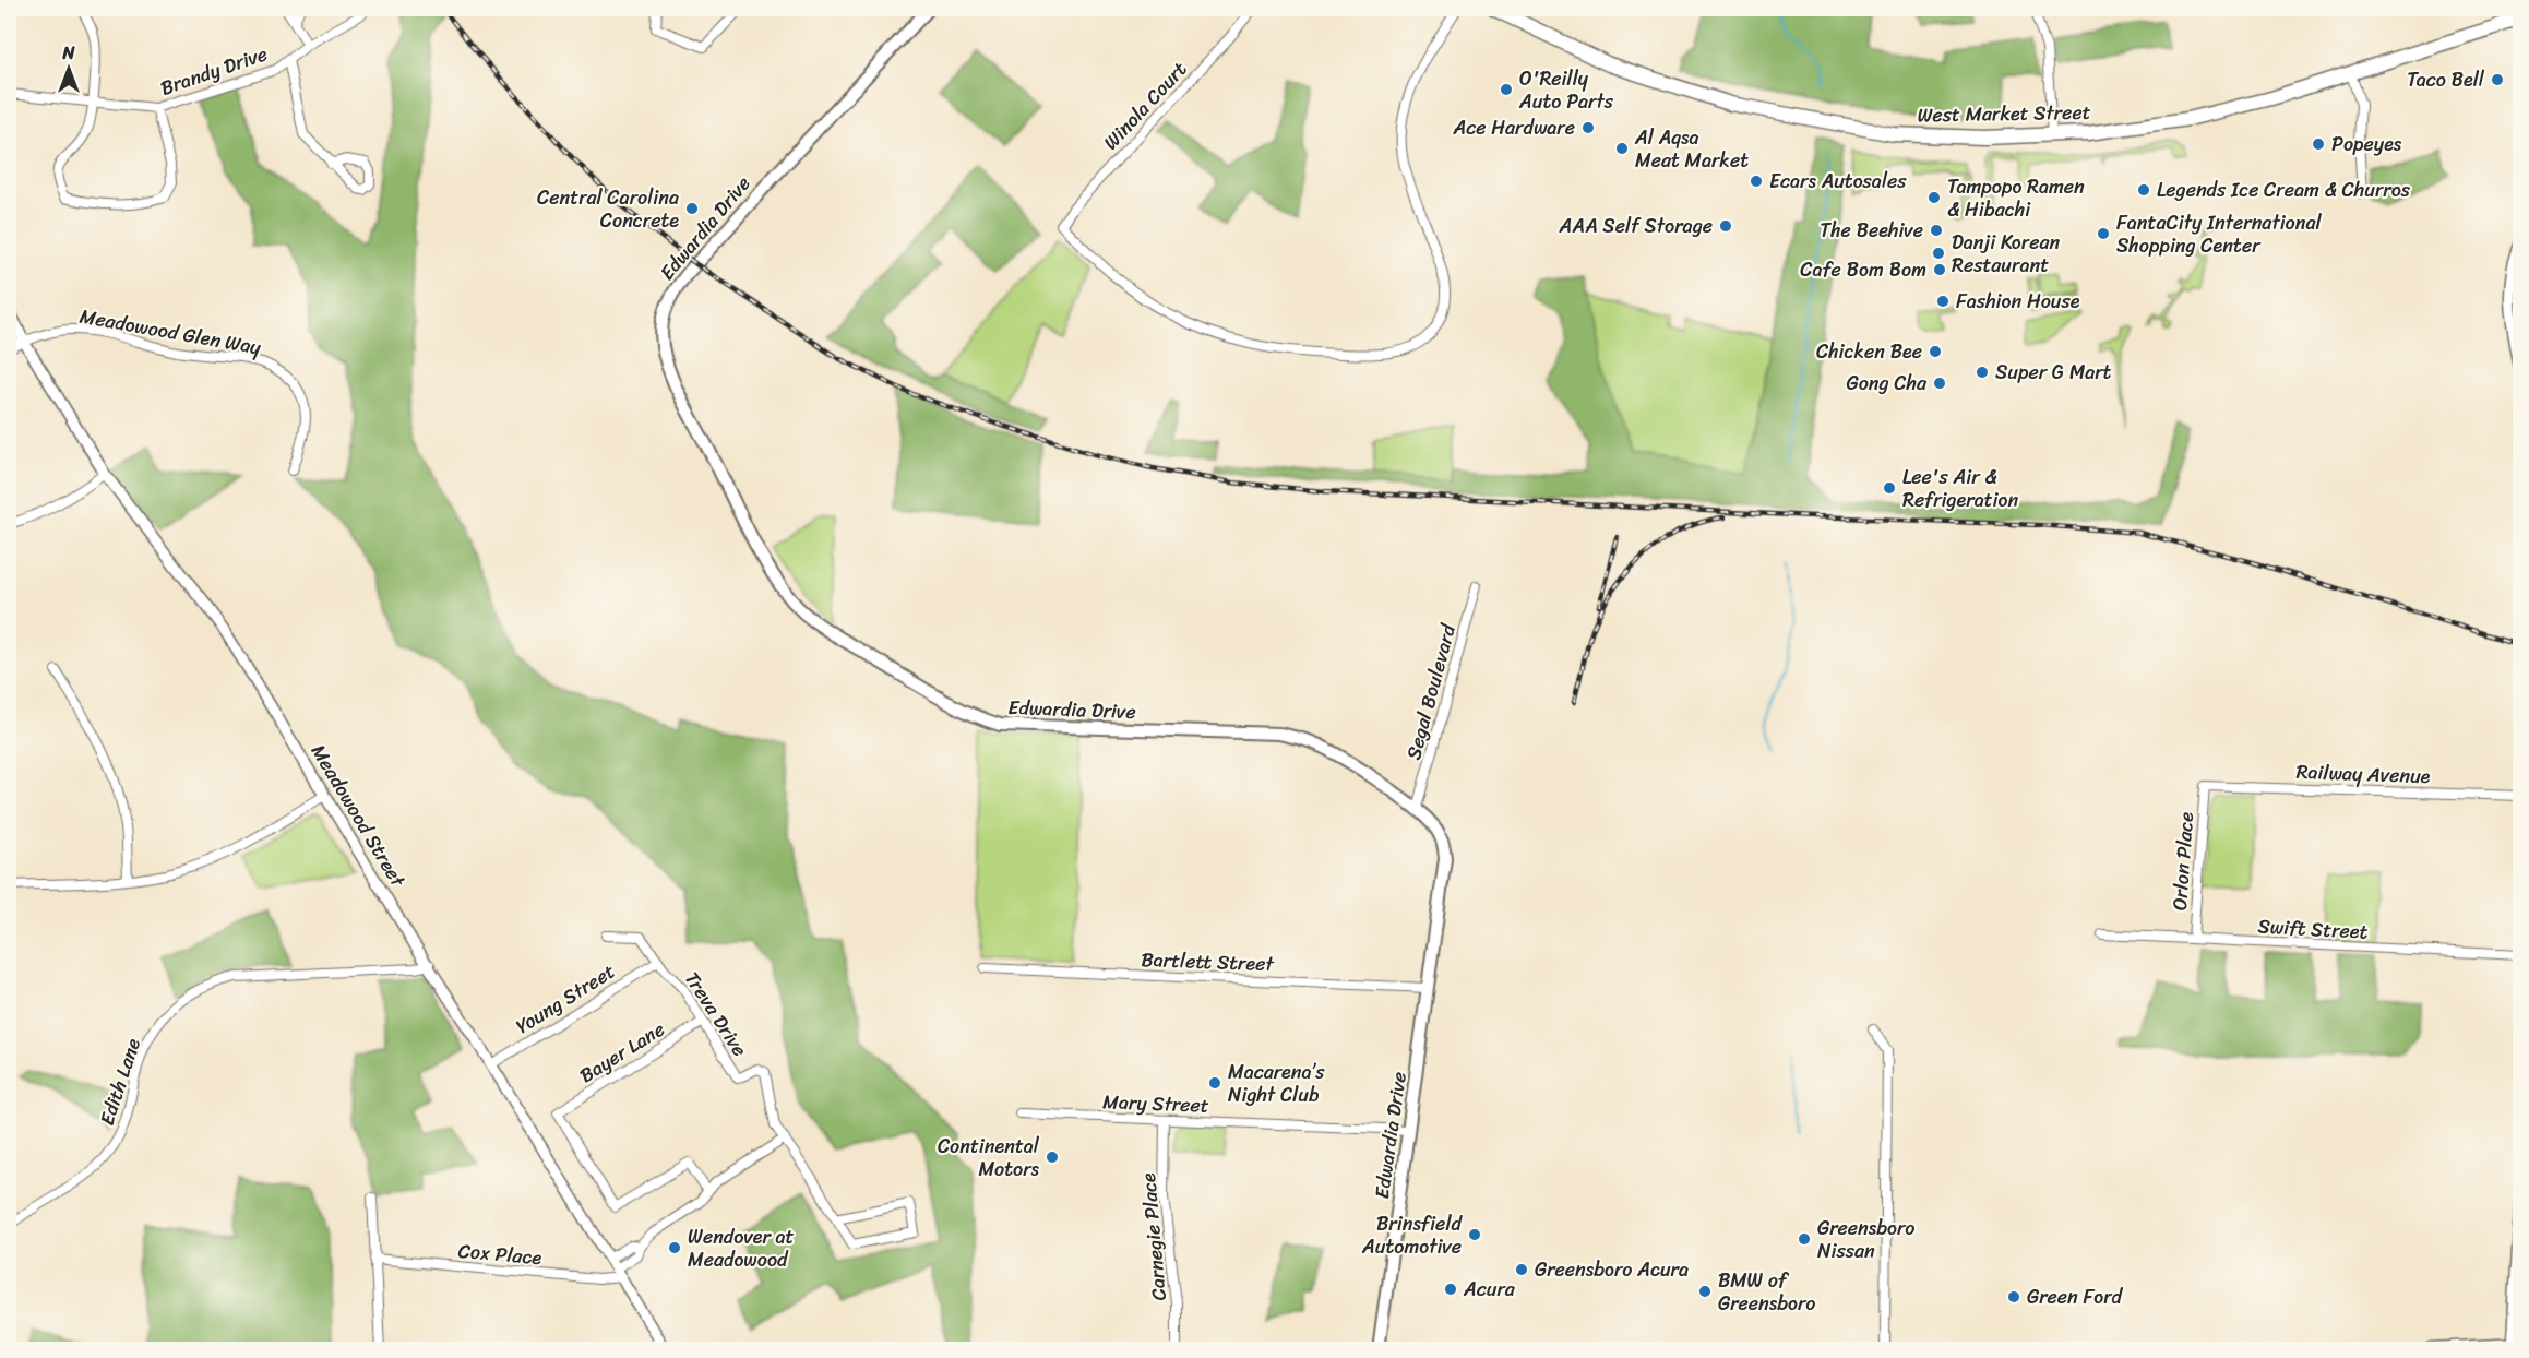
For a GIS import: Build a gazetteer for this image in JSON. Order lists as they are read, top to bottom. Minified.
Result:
{"streets":{"main road":["West Market Street","Edwardia Drive"],"street":["Brandy Drive","Winola Court","Meadowood Glen Way","Segal Boulevard","Railway Avenue","Meadowood Street","Orlon Place","Swift Street","Bartlett Street","Young Street","Treva Drive","Bayer Lane","Edith Lane","Mary Street","Carnegie Place","Cox Place"]},"crossings":[["Edwardia Drive","Segal Boulevard"],["Edwardia Drive","Bartlett Street"],["Edwardia Drive","Mary Street"],["Meadowood Glen Way","Meadowood Street"],["Railway Avenue","Orlon Place"],["Meadowood Street","Young Street"],["Meadowood Street","Edith Lane"],["Meadowood Street","Cox Place"],["Orlon Place","Swift Street"],["Young Street","Treva Drive"],["Treva Drive","Bayer Lane"],["Mary Street","Carnegie Place"]],"places":["Taco Bell","O'Reilly Auto Parts","Ace Hardware","Popeyes","Al Aqsa Meat Market","Ecars Autosales","Legends Ice Cream & Churros","Tampopo Ramen & Hibachi","Central Carolina Concrete","AAA Self Storage","The Beehive","FantaCity International Shopping Center","Danji Korean Restaurant","Cafe Bom Bom","Fashion House","Chicken Bee","Super G Mart","Gong Cha","Lee's Air & Refrigeration","Macarena’s Night Club","Continental Motors","Brinsfield Automotive","Greensboro Nissan","Wendover at Meadowood","Greensboro Acura","Acura","BMW of Greensboro","Green Ford"],"north":"top"}
